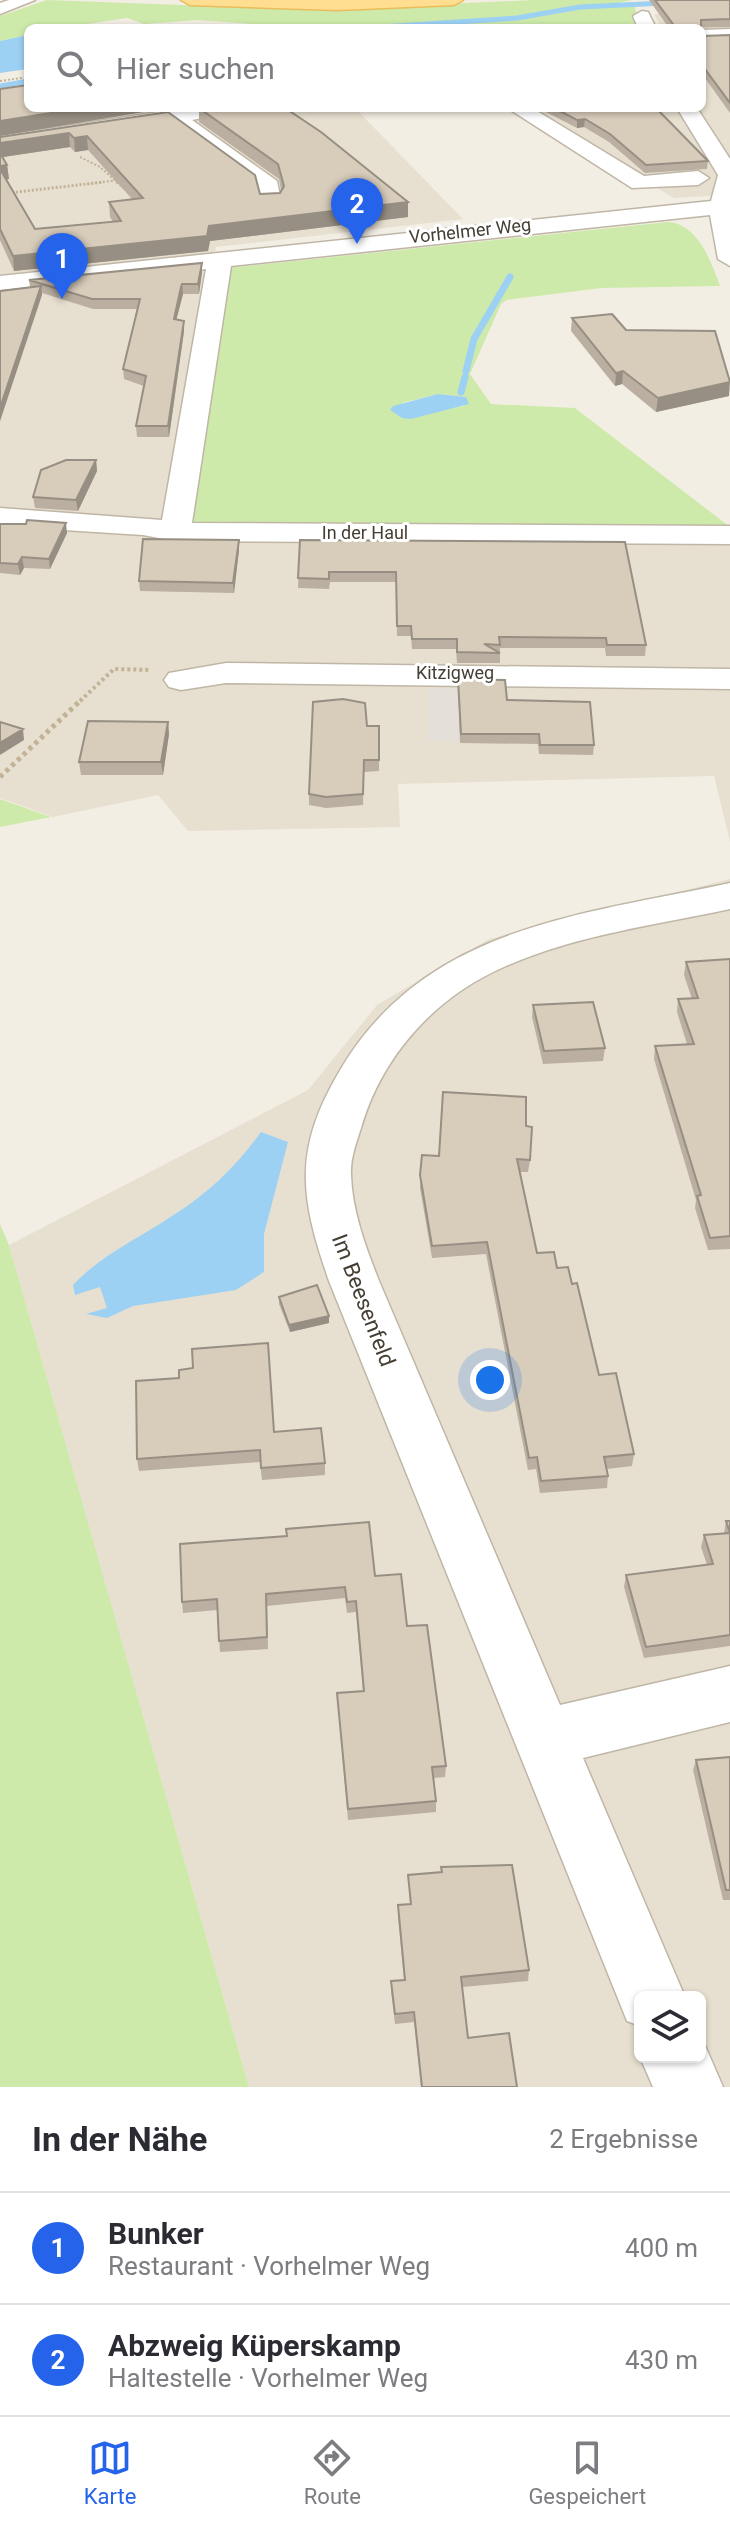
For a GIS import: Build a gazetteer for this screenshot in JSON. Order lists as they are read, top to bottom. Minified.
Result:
{"streets":{"street":["Vorhelmer Weg","In der Haul","Kitzigweg","Im Beesenfeld"]},"page":{"search":"Hier suchen","pins":["2","1"],"heading":["In der Nähe","2 Ergebnisse"],"list":[{"mark":"1","name":"Bunker","note":"Restaurant · Vorhelmer Weg","value":"400 m"},{"mark":"2","name":"Abzweig Küperskamp","note":"Haltestelle · Vorhelmer Weg","value":"430 m"}],"nav":["Karte","Route","Gespeichert"]}}
